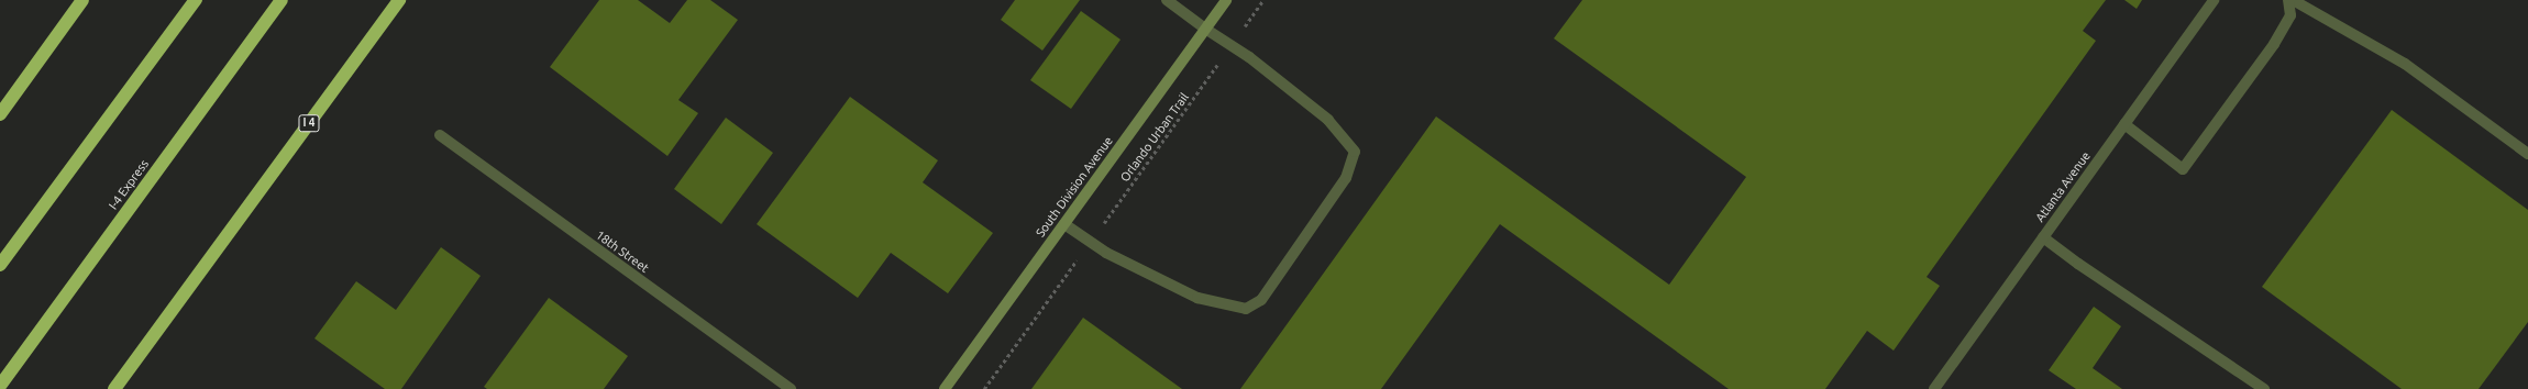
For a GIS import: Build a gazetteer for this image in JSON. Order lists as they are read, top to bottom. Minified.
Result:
{"streets":{"highway":["I 4","I-4 Express"],"street":["South Division Avenue","Atlanta Avenue","18th Street"],"path":["Orlando Urban Trail"]}}
